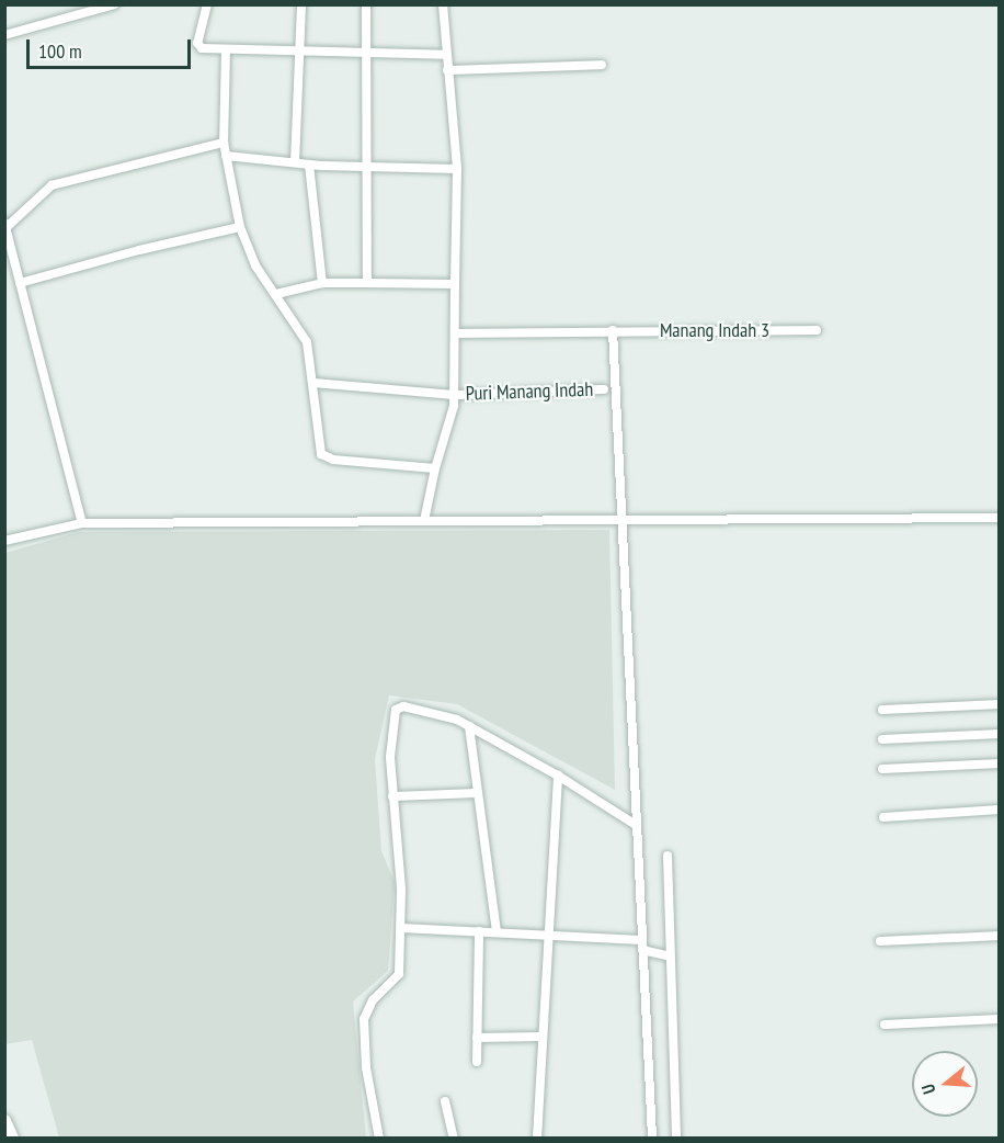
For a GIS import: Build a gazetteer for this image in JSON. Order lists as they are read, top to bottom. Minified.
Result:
{"streets":{"street":["Manang Indah 3","Puri Manang Indah"]},"scale_bar":"100 m","north":"left"}
